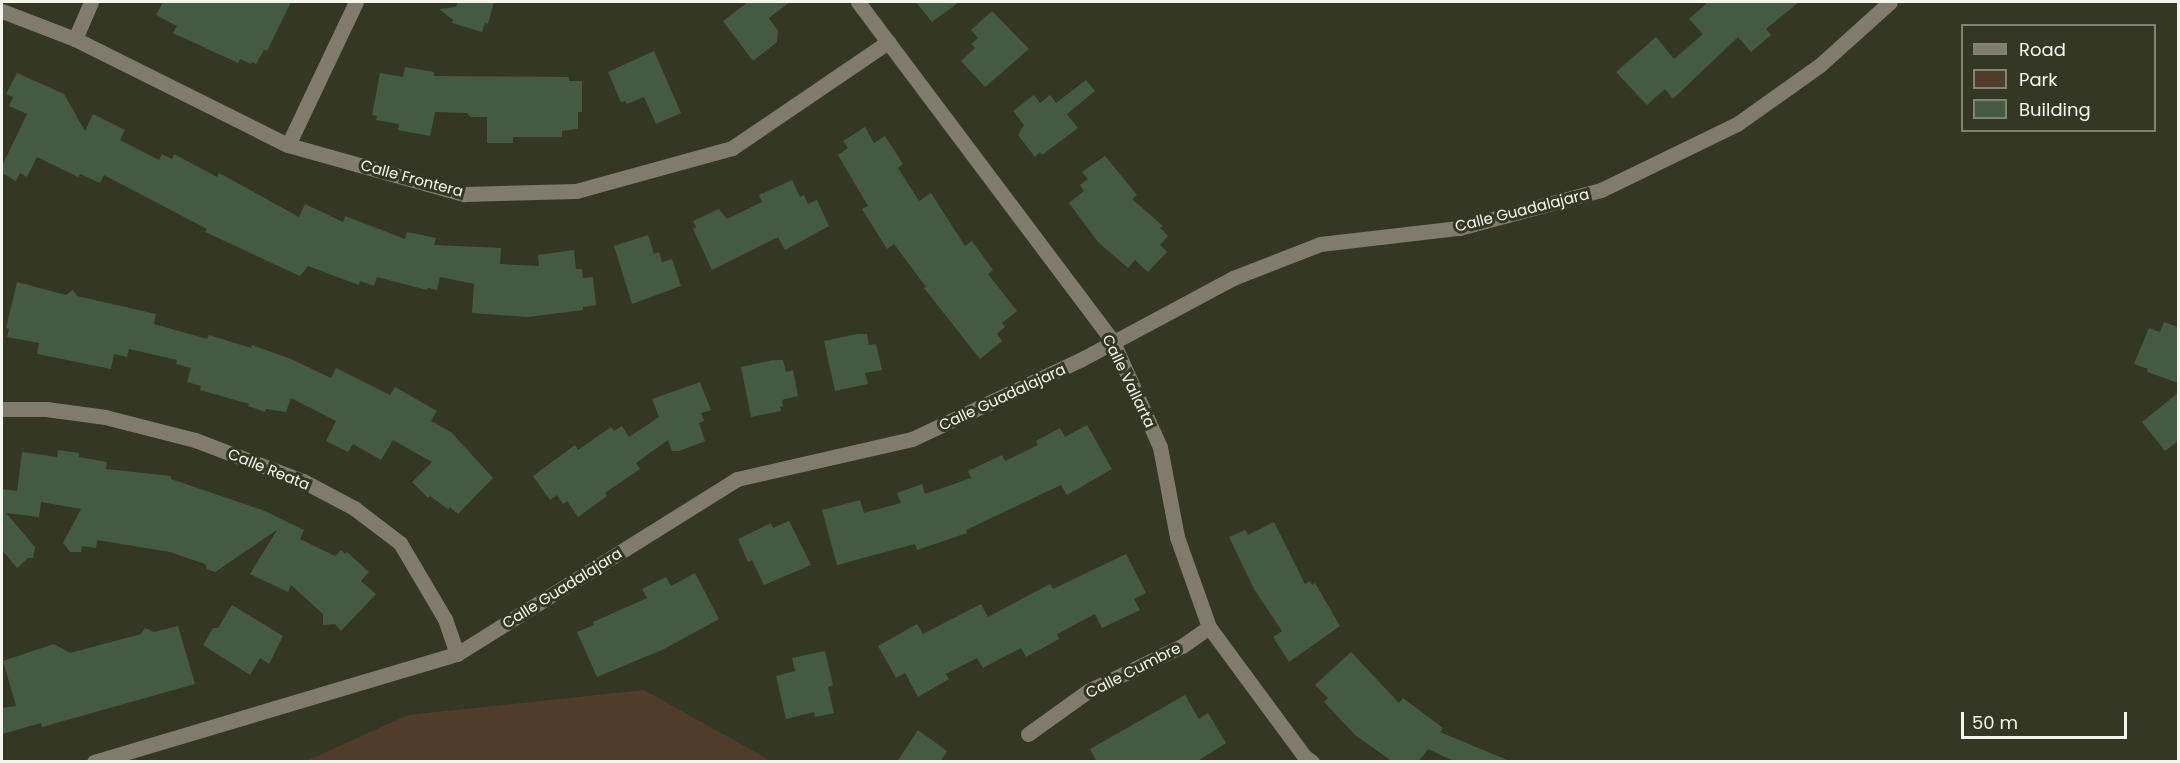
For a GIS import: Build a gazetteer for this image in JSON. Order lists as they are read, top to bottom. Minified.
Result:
{"streets":{"street":["Calle Frontera","Calle Guadalajara","Calle Vallarta","Calle Reata","Calle Cumbre"]},"crossings":[["Calle Frontera","Calle Vallarta"],["Calle Guadalajara","Calle Vallarta"],["Calle Guadalajara","Calle Reata"],["Calle Vallarta","Calle Cumbre"]],"legend":["Road","Park","Building"],"scale_bar":"50 m"}
